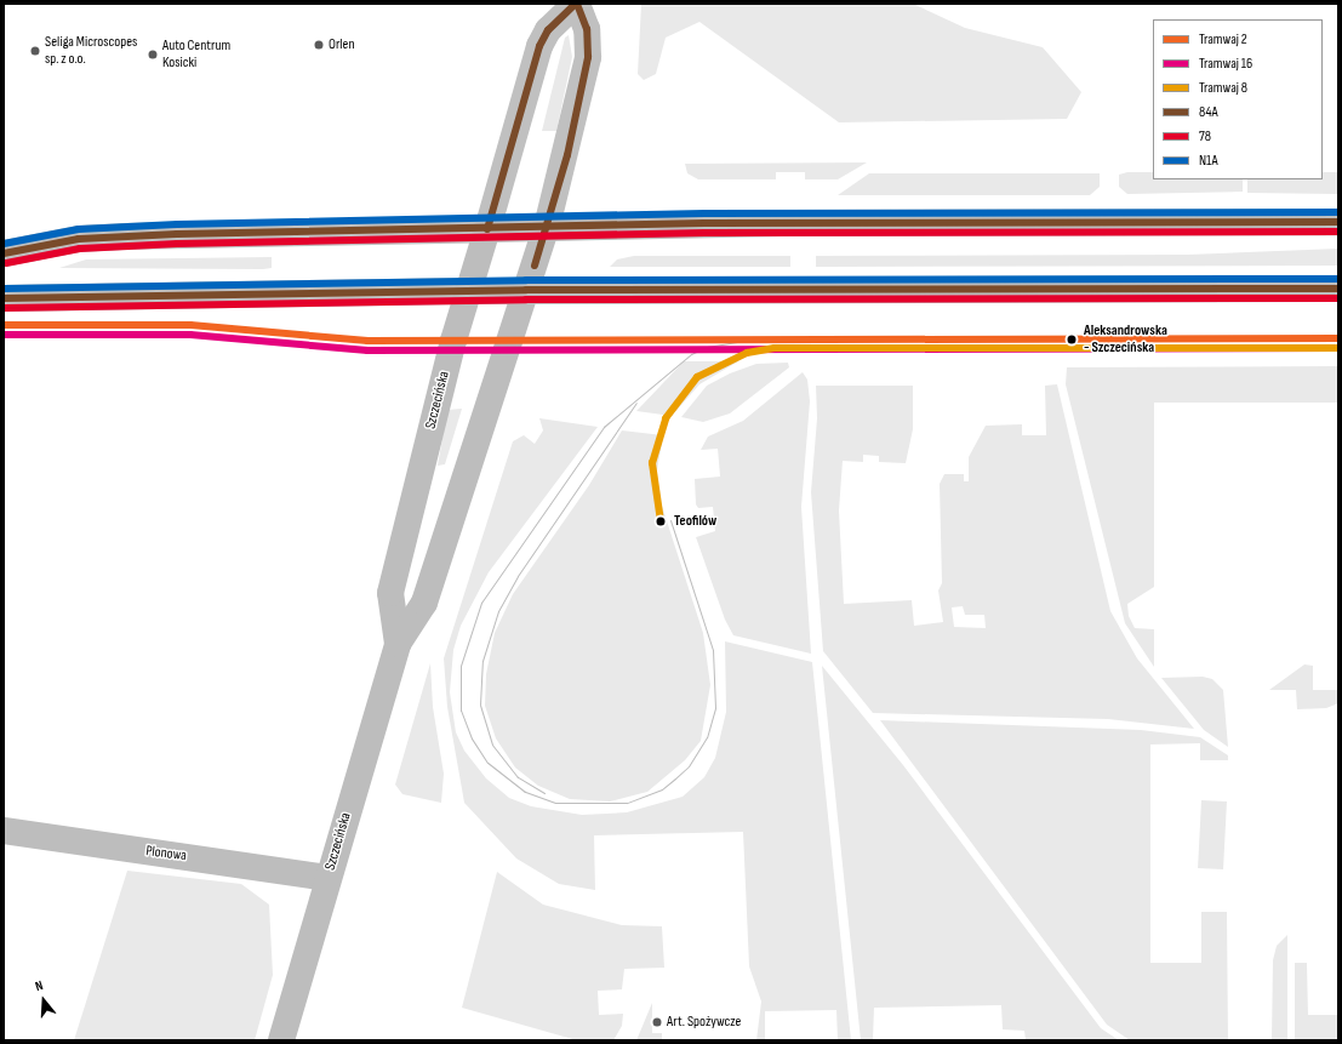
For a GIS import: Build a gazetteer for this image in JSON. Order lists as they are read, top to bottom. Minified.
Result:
{"streets":{"main road":["Szczecińska","Plonowa"]},"crossings":[["Szczecińska","Plonowa"]],"places":["Orlen","Seliga Microscopes sp. z o.o.","Auto Centrum Kosicki","Aleksandrowska - Szczecińska","Teofilów","Art. Spożywcze"],"lines":["transit line 84A","transit line N1A","transit line 78","tram line 2","tram line 16","tram line 8"],"legend":["Tramwaj 2","Tramwaj 16","Tramwaj 8","84A","78","N1A"],"north":"top"}
